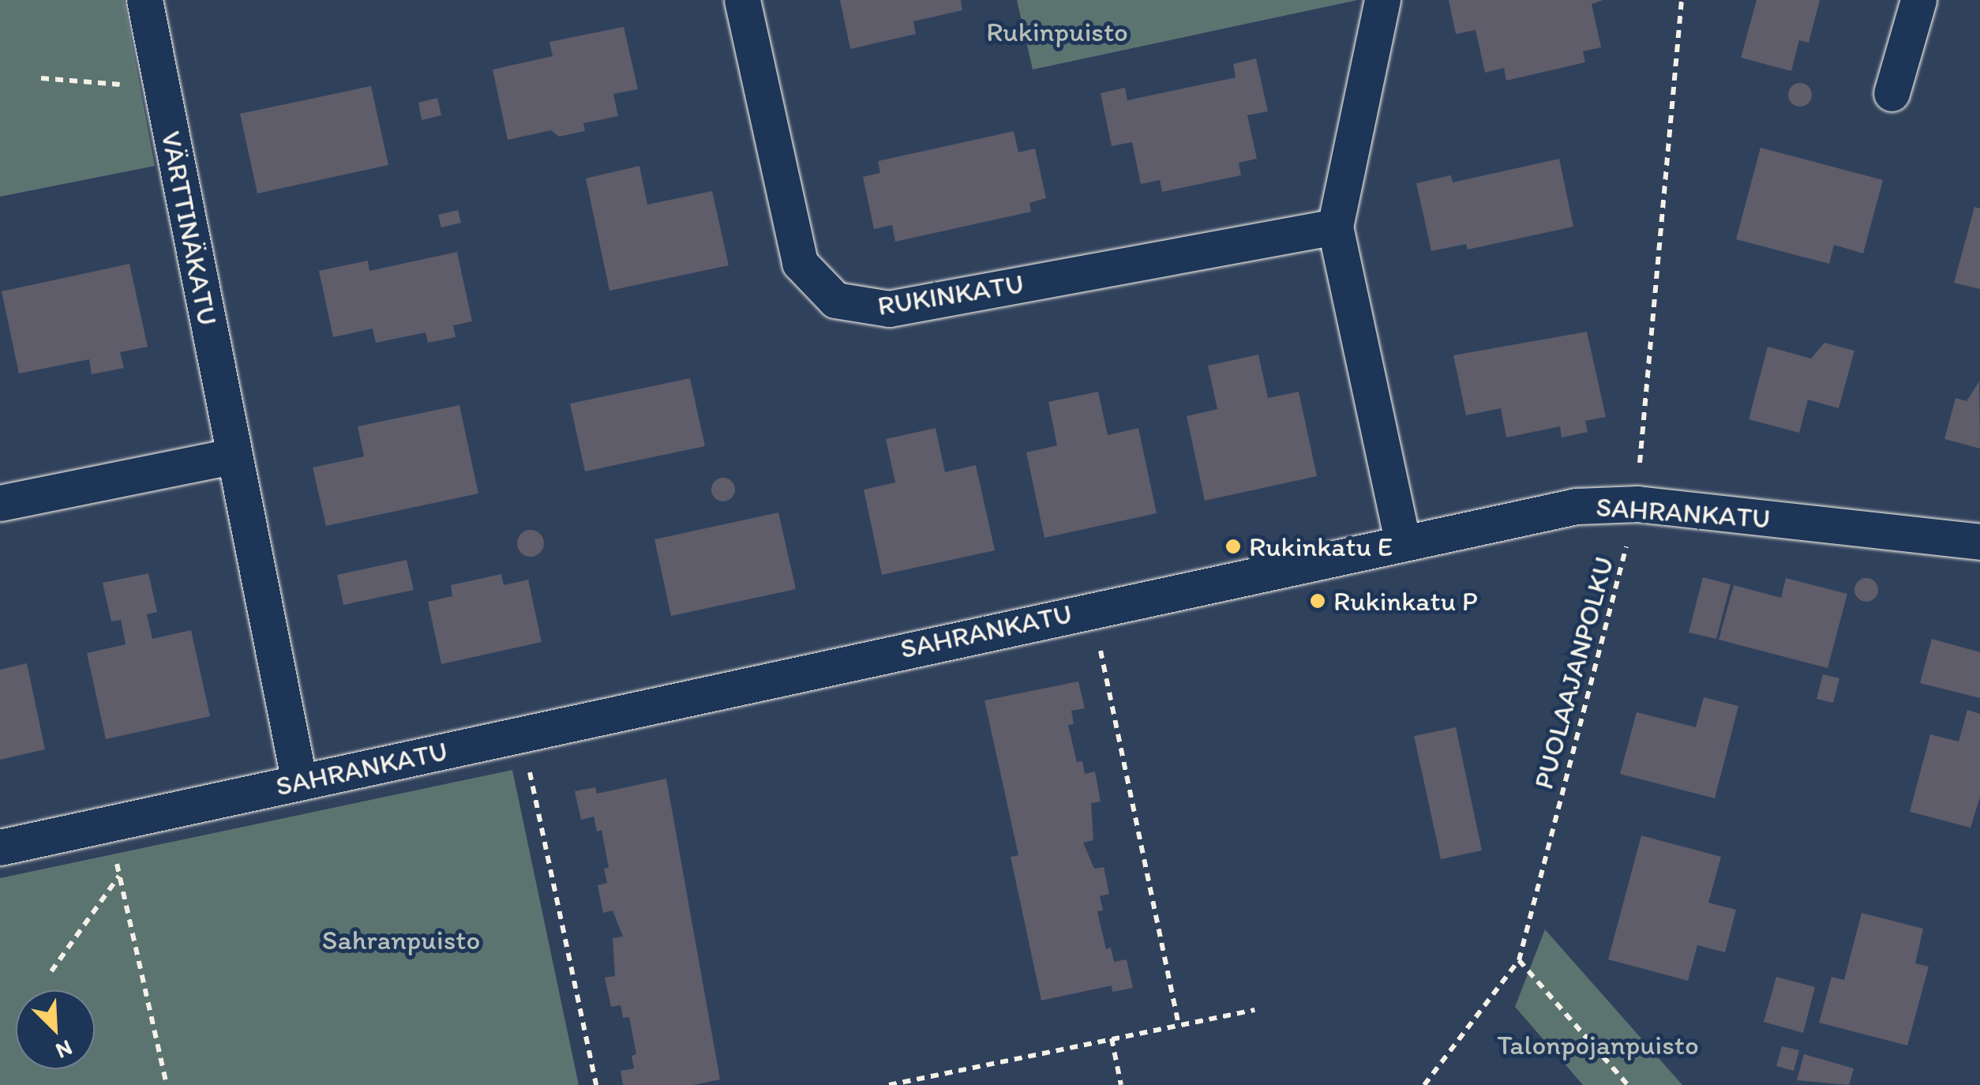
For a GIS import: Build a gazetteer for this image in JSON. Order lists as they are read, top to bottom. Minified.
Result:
{"streets":{"street":["VÄRTTINÄKATU","RUKINKATU","SAHRANKATU"],"path":["PUOLAAJANPOLKU"]},"crossings":[["VÄRTTINÄKATU","SAHRANKATU"],["SAHRANKATU","PUOLAAJANPOLKU"]],"parks":["Rukinpuisto","Sahranpuisto","Talonpojanpuisto"],"places":["Rukinkatu E","Rukinkatu P"],"north":"bottom right"}
